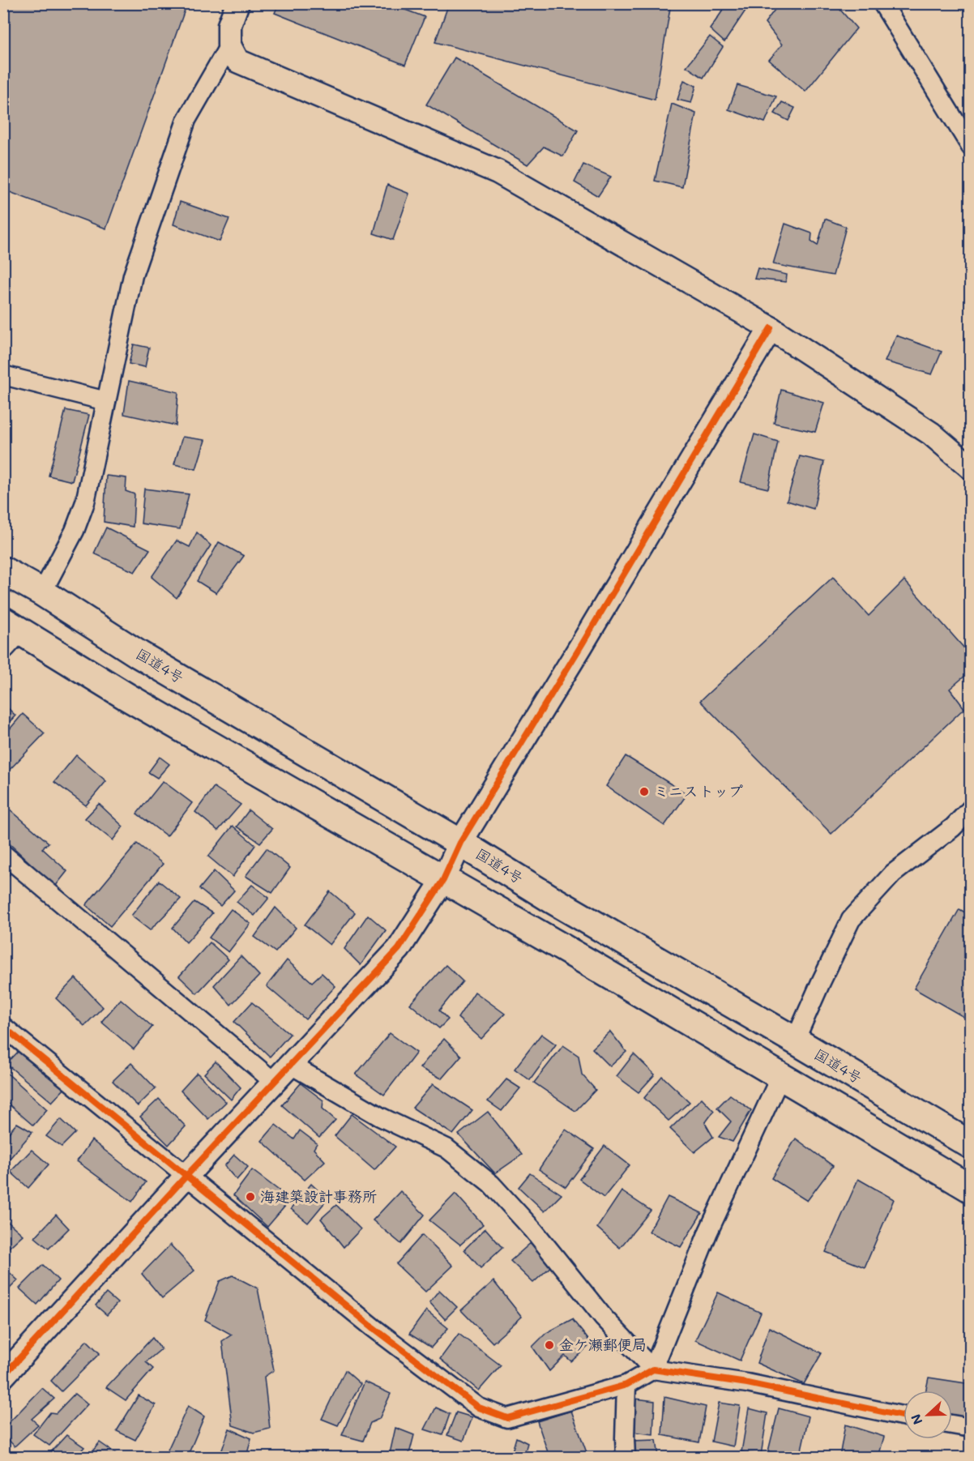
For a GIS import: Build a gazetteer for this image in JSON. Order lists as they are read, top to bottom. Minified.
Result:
{"streets":{"highway":["国道4号"]},"places":["ミニストップ","海建築設計事務所","金ケ瀬郵便局"],"north":"left"}
